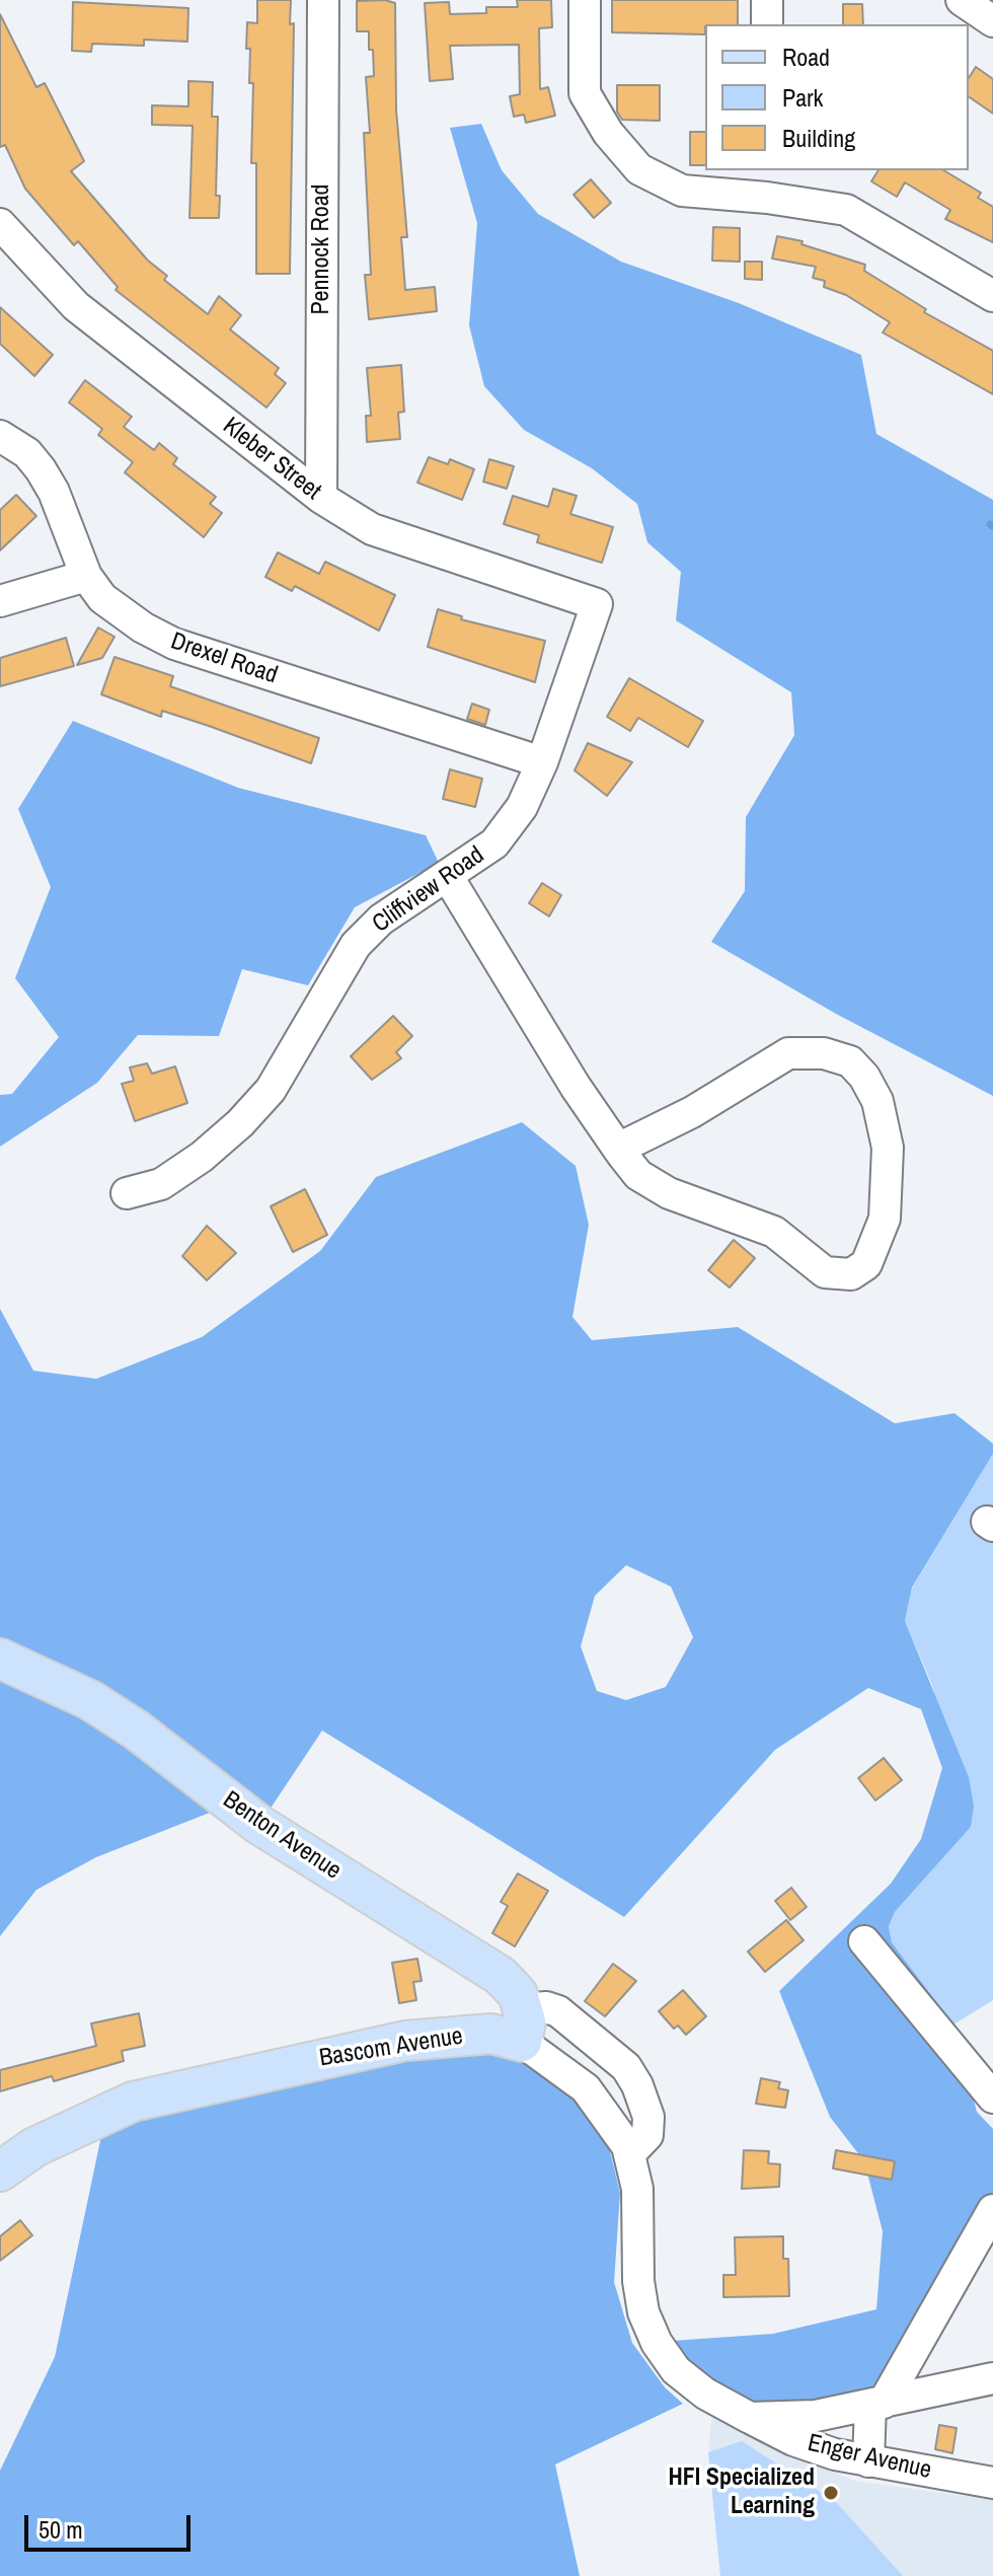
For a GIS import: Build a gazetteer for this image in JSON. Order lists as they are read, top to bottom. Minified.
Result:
{"streets":{"main road":["Benton Avenue","Bascom Avenue"],"street":["Pennock Road","Kleber Street","Drexel Road","Cliffview Road","Enger Avenue"]},"crossings":[["Pennock Road","Kleber Street"],["Kleber Street","Cliffview Road"],["Drexel Road","Cliffview Road"],["Benton Avenue","Bascom Avenue"],["Bascom Avenue","Enger Avenue"]],"places":["HFI Specialized Learning"],"legend":["Road","Park","Building"],"scale_bar":"50 m"}
